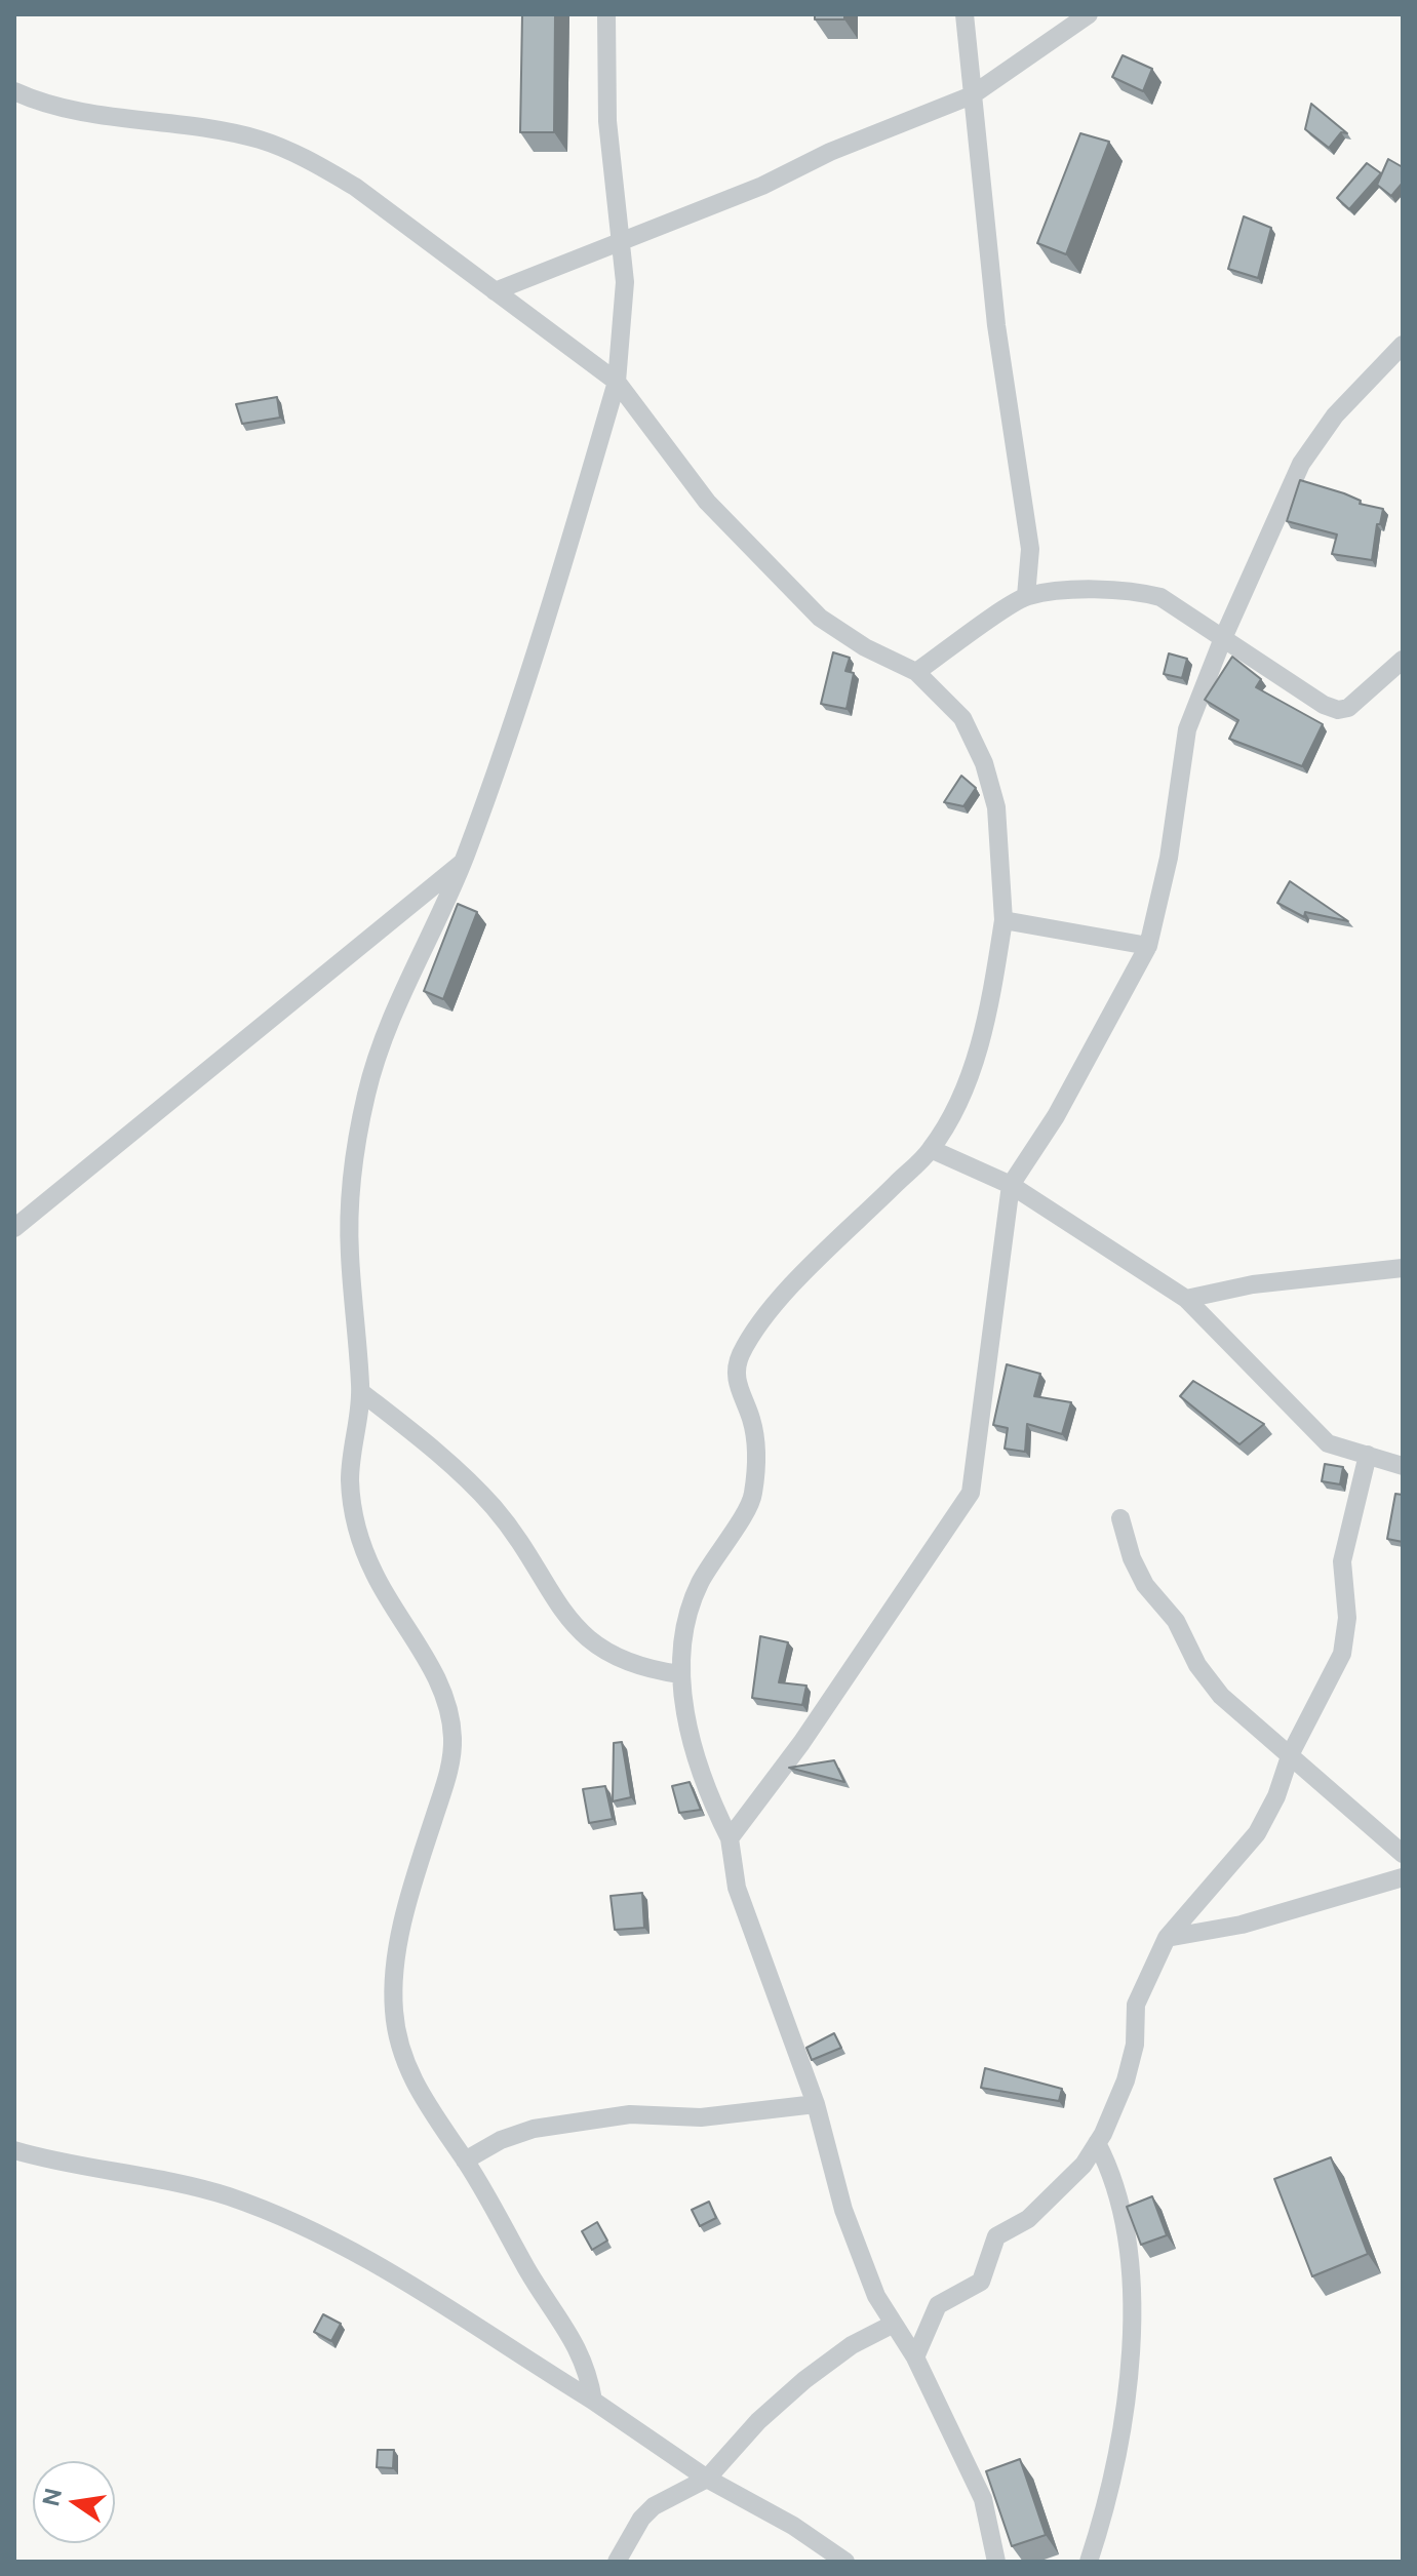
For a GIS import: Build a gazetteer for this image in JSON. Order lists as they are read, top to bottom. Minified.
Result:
{"north":"left"}
